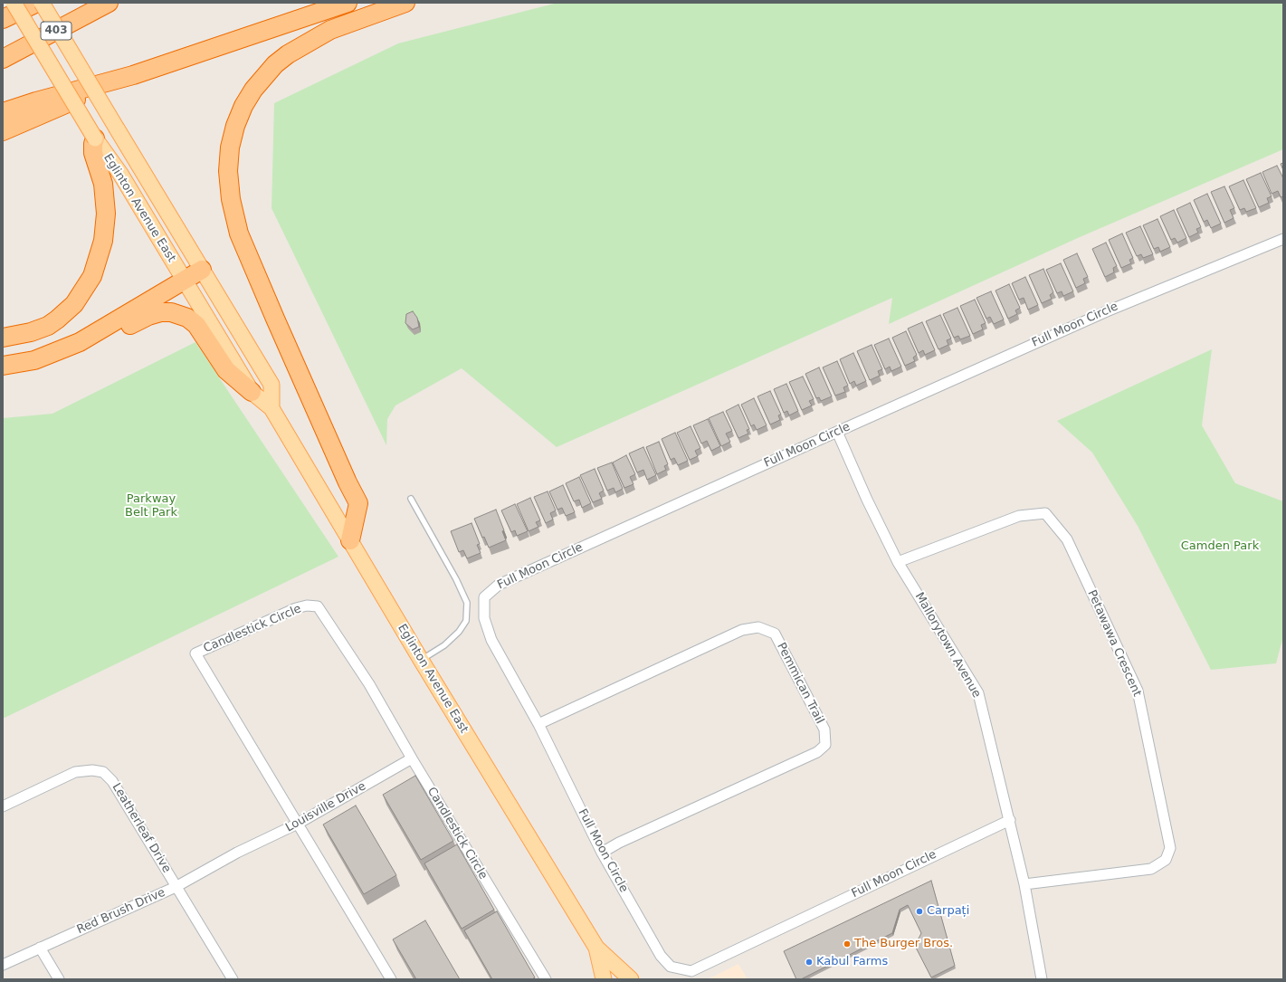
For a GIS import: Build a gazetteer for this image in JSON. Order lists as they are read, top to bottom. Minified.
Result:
{"streets":{"highway":["403"],"main road":["Eglinton Avenue East"],"street":["Full Moon Circle","Candlestick Circle","Petawawa Crescent","Mallorytown Avenue","Pemmican Trail","Louisville Drive","Leatherleaf Drive","Red Brush Drive"]},"crossings":[["Full Moon Circle","Mallorytown Avenue"],["Full Moon Circle","Pemmican Trail"],["Candlestick Circle","Louisville Drive"],["Petawawa Crescent","Mallorytown Avenue"],["Louisville Drive","Red Brush Drive"],["Leatherleaf Drive","Red Brush Drive"]],"parks":["Parkway Belt Park","Camden Park"],"places":["Carpați","The Burger Bros.","Kabul Farms"]}
